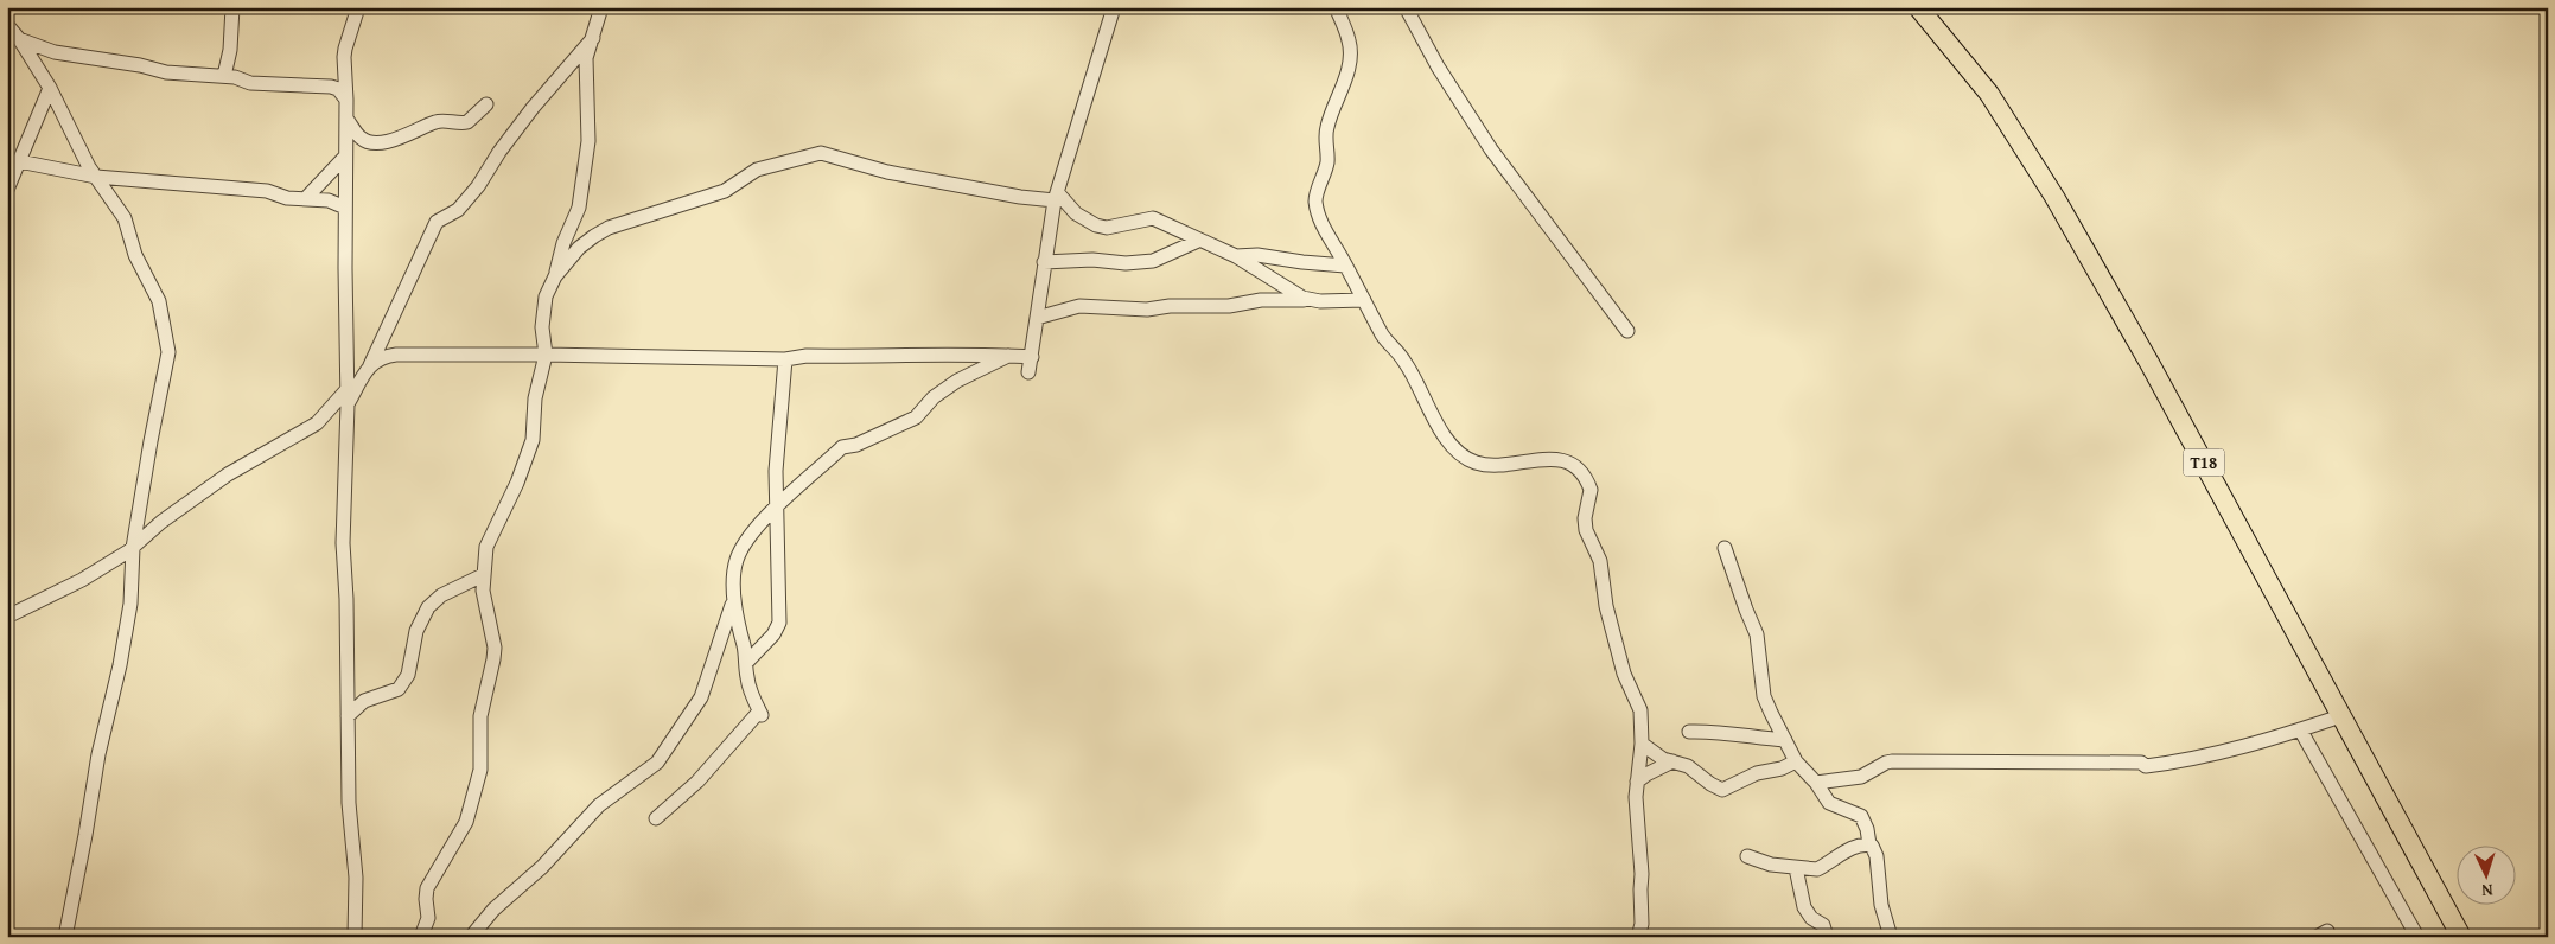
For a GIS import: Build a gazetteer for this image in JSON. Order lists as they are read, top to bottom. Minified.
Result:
{"streets":{"highway":["T18"]},"north":"bottom"}
